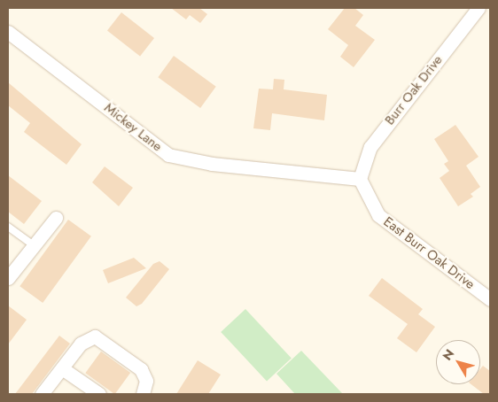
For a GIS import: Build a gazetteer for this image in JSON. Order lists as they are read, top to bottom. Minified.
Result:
{"streets":{"street":["Burr Oak Drive","Mickey Lane","East Burr Oak Drive"]},"crossings":[["Burr Oak Drive","Mickey Lane"],["Burr Oak Drive","East Burr Oak Drive"],["Mickey Lane","East Burr Oak Drive"]],"north":"top left"}
